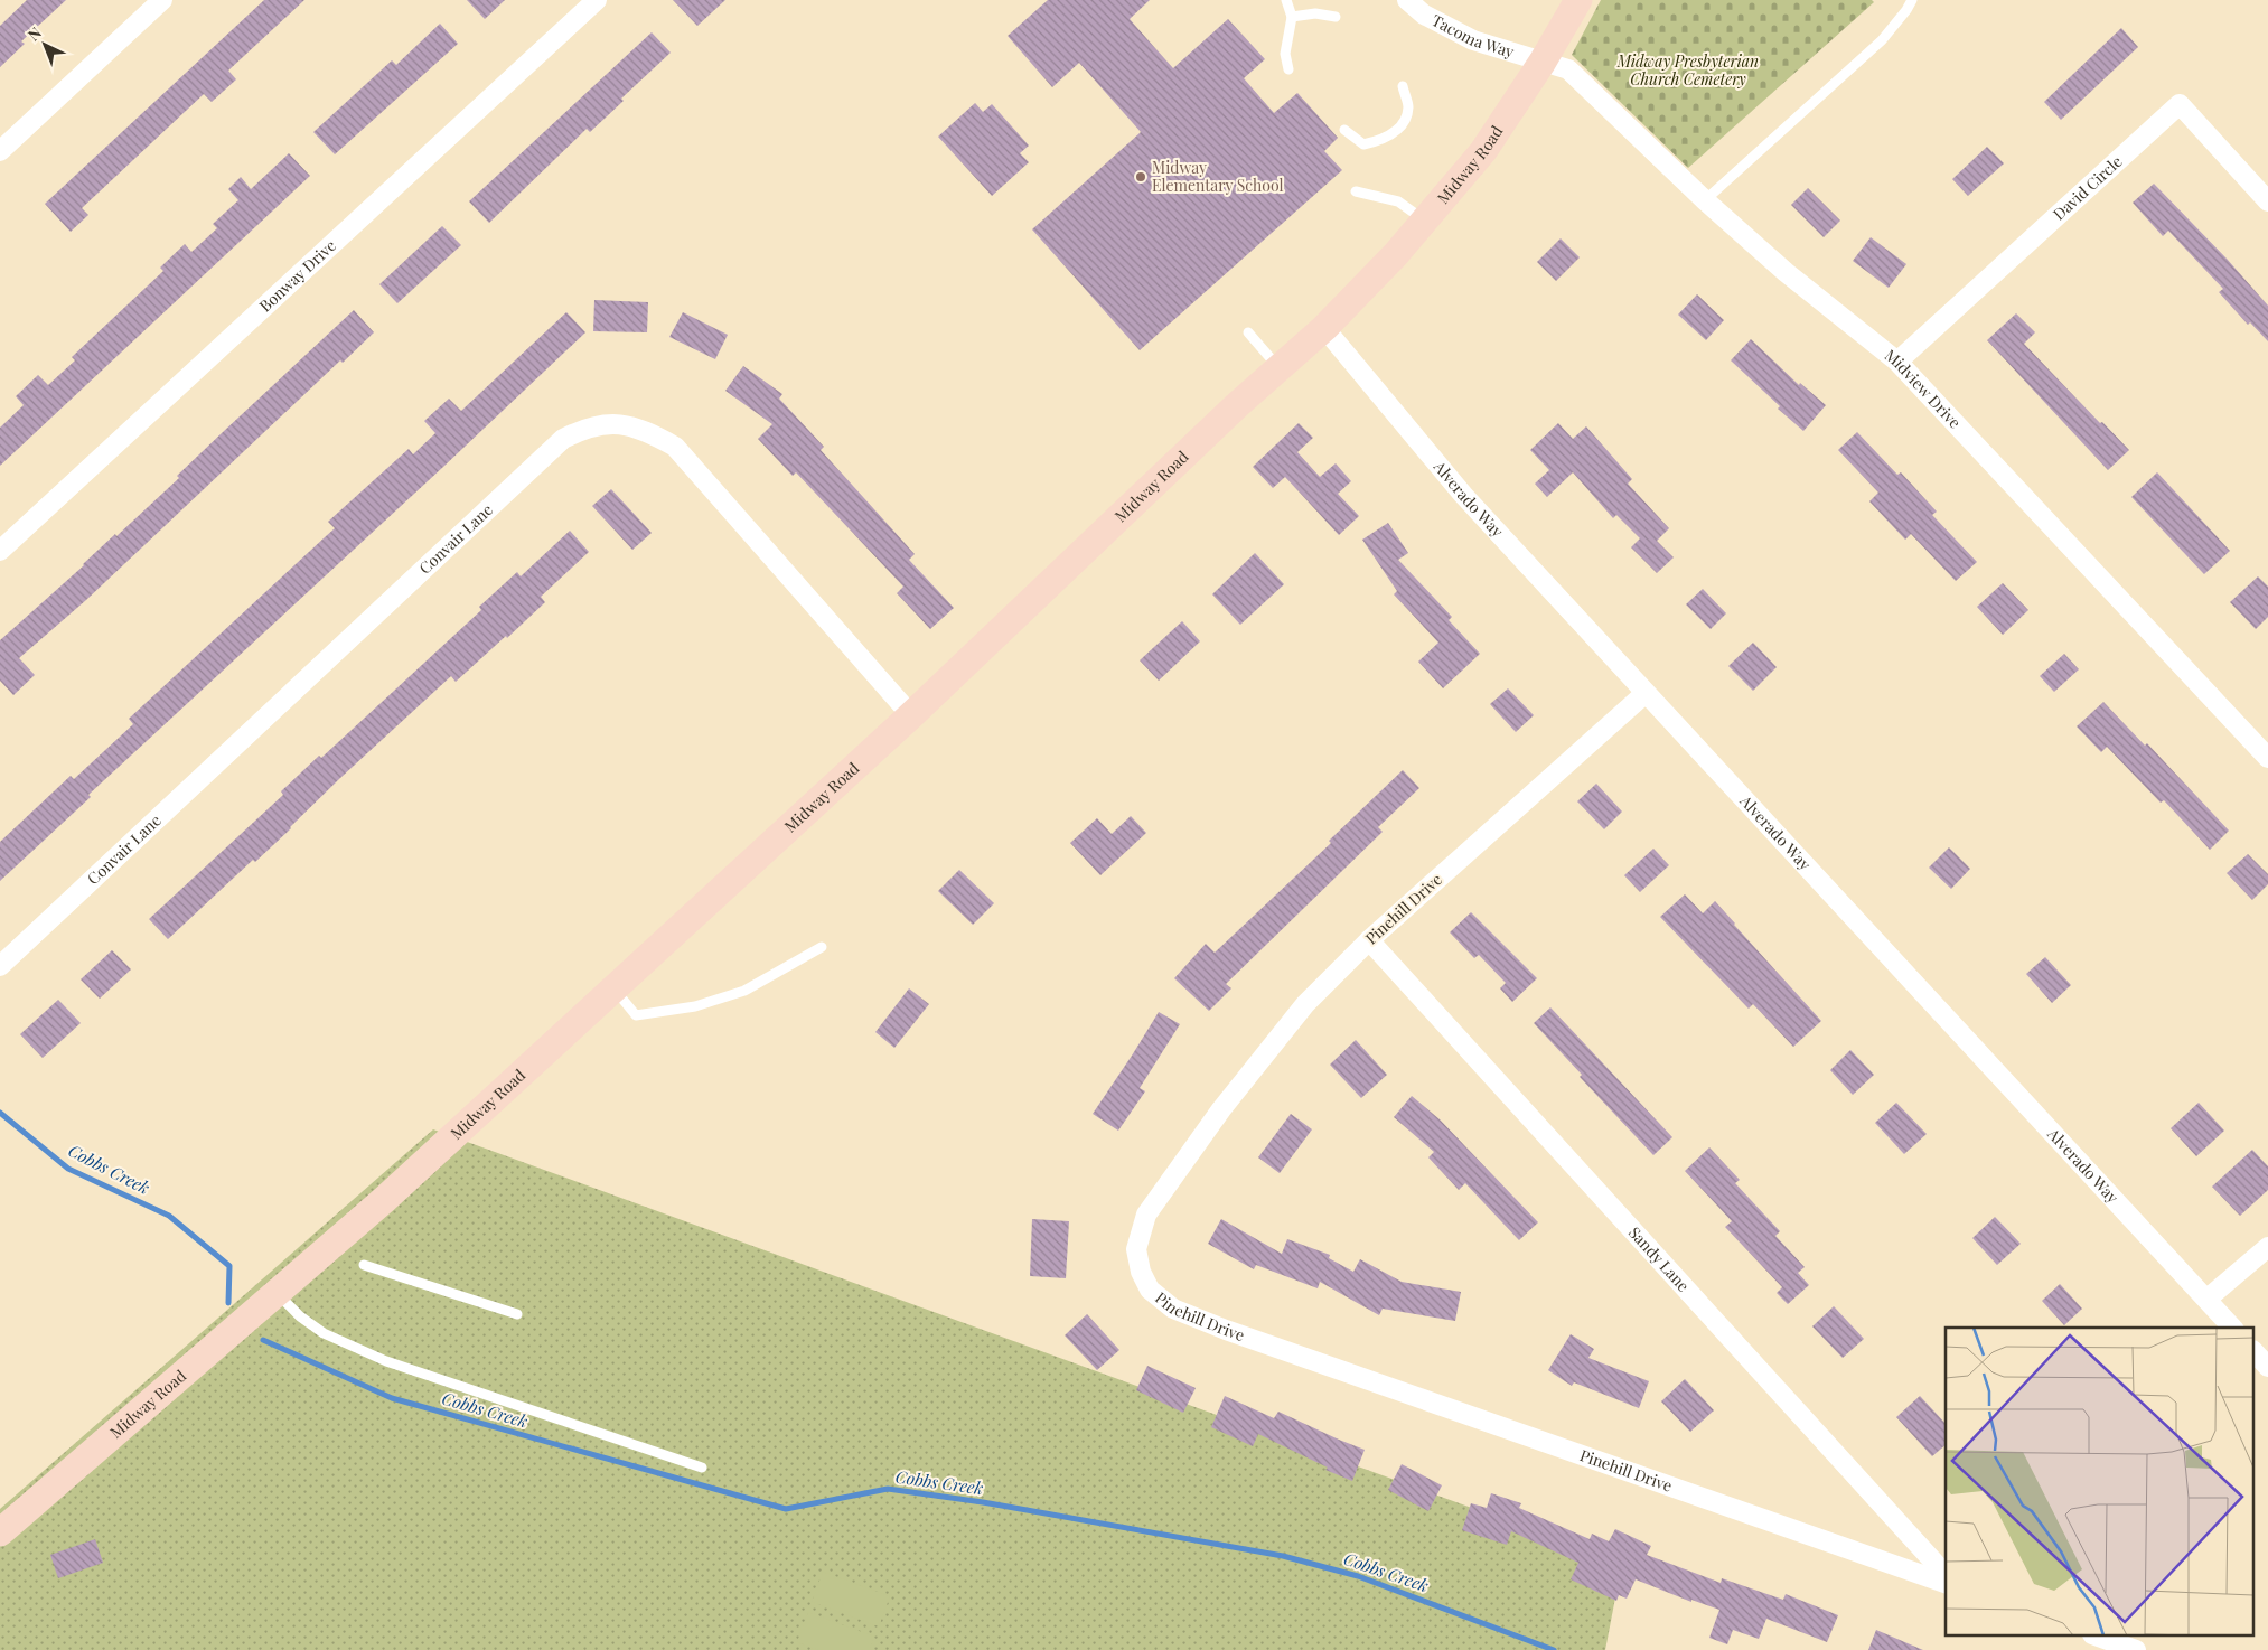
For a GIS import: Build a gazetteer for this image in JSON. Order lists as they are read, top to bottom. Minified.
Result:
{"streets":{"street":["Tacoma Way","Midway Road","David Circle","Bonway Drive","Midview Drive","Alverado Way","Convair Lane","Pinehill Drive","Sandy Lane"]},"crossings":[["Tacoma Way","Midway Road"],["Tacoma Way","Midview Drive"],["Midway Road","Midview Drive"],["Midway Road","Alverado Way"],["Midway Road","Convair Lane"],["David Circle","Midview Drive"],["Alverado Way","Pinehill Drive"],["Pinehill Drive","Sandy Lane"]],"water":["Cobbs Creek"],"parks":["Midway Presbyterian Church Cemetery"],"places":["Midway Elementary School"],"north":"top left"}
